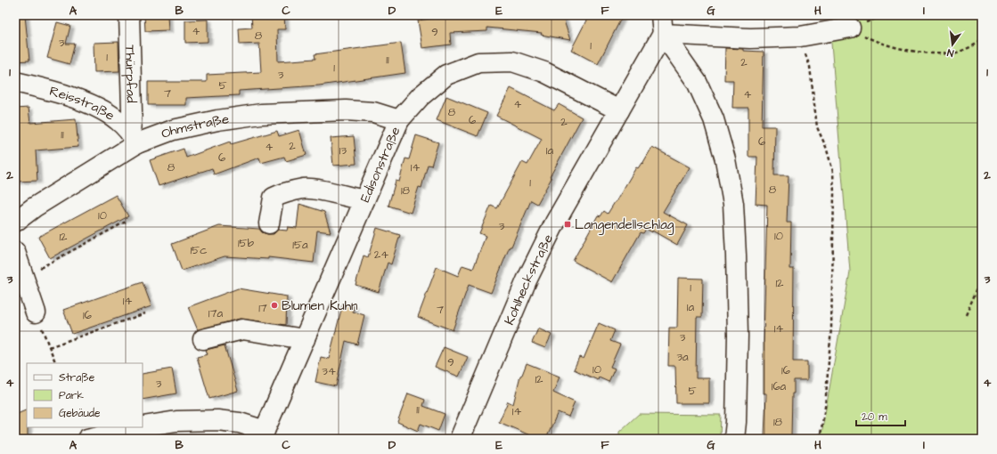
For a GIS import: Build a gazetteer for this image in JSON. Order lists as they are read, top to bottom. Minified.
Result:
{"streets":{"street":["Thürpfad","Reisstraße","Ohmstraße","Edisonstraße","Kohlheckstraße"]},"crossings":[["Thürpfad","Reisstraße"],["Thürpfad","Ohmstraße"],["Reisstraße","Ohmstraße"],["Ohmstraße","Edisonstraße"],["Edisonstraße","Kohlheckstraße"]],"places":{"transit":["Langendellschlag"],"other":["Blumen Kuhn"]},"house_numbers":["4","9","8","3","1","1","11","2","1","3","5","7","4","4","8","6","2","11","6","2","4","13","1a","6","8","14","1","8","18","10","3","10","12","15b","15a","15c","24","12","1","14","1a","17","7","17a","16","14","3","3a","9","10","16","34","12","3","16a","5","11","14","18"],"legend":["Straße","Park","Gebäude"],"scale_bar":"20 m","north":"bottom","grid":{"columns":["A","B","C","D","E","F","G","H","I"],"rows":["1","2","3","4"]}}
